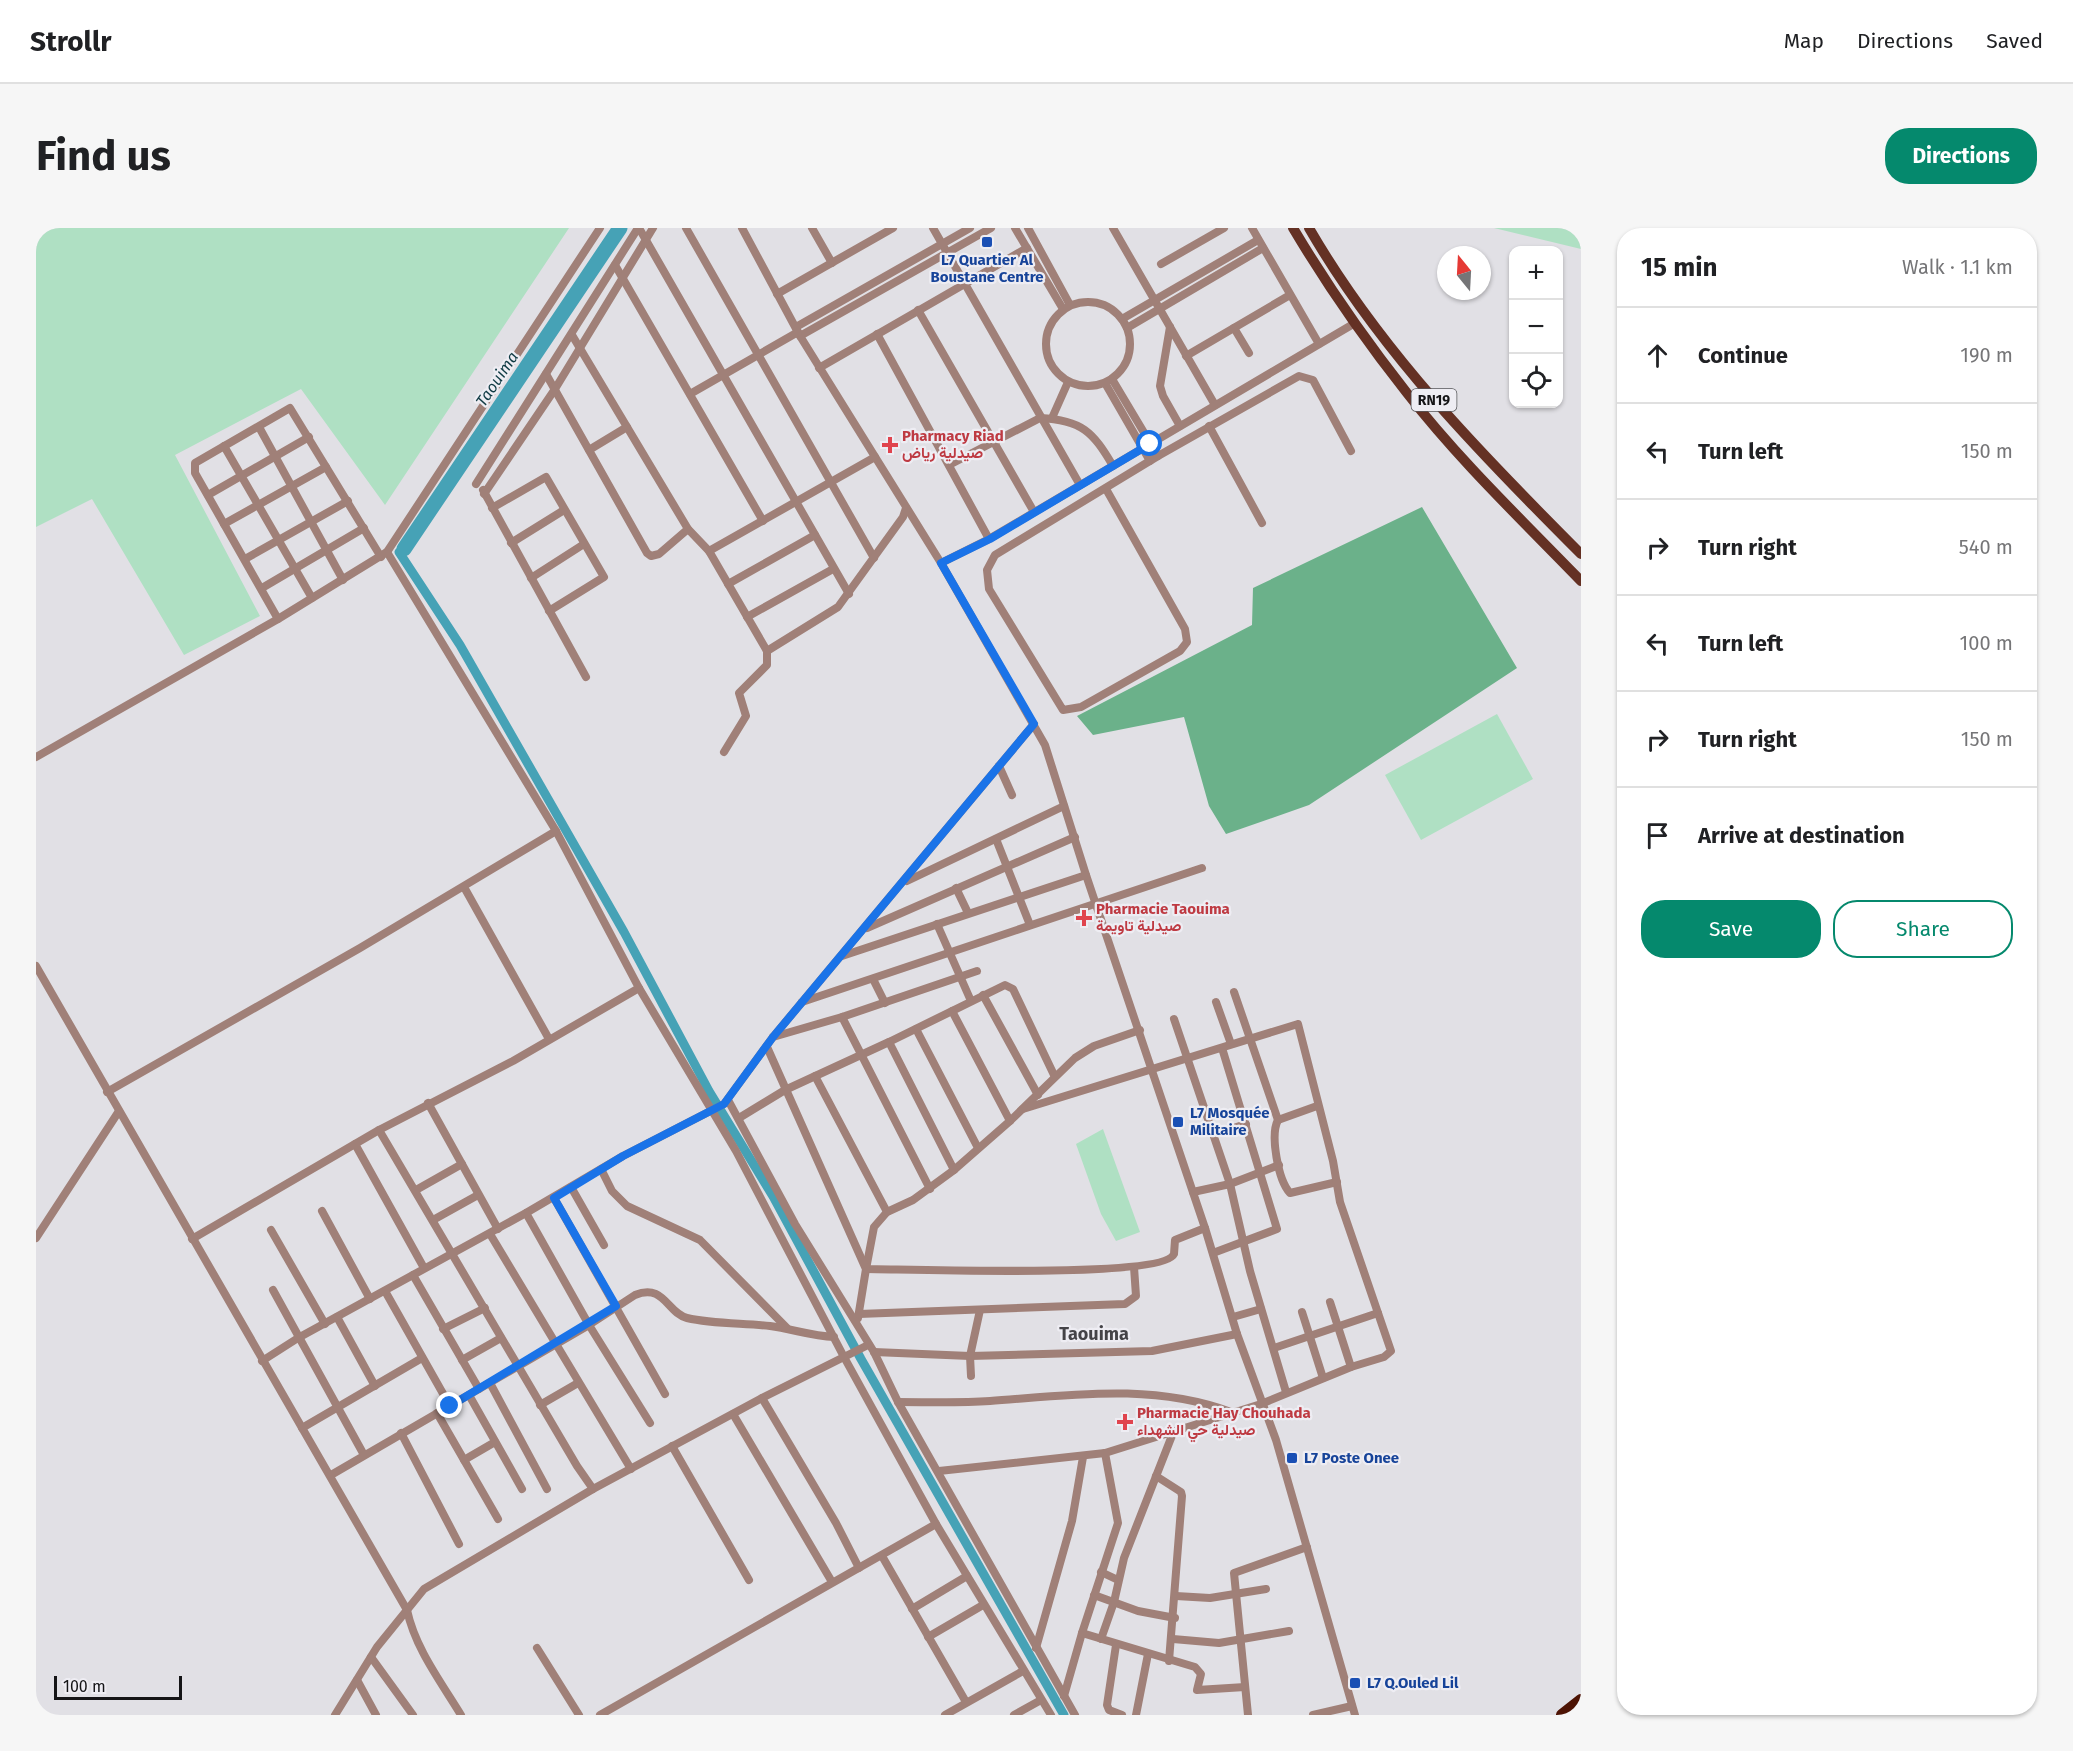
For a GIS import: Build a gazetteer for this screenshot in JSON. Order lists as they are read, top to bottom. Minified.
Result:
{"streets":{"main road":["RN19"]},"districts":["Taouima"],"water":["Taouima"],"places":{"transit":["L7 Quartier Al Boustane Centre","L7 Mosquée Militaire","L7 Poste Onee","L7 Q.Ouled Lil"],"health":["Pharmacy Riad صيدلية رياض","Pharmacie Taouima صيدلية تاويمة","Pharmacie Hay Chouhada صيدلية حي الشهداء"]},"scale_bar":"100 m","north":"top","page":{"header":"Strollr","nav":["Map","Directions","Saved"],"buttons":["Directions",["Save","Share"]],"title":"Find us","heading":["15 min","Walk · 1.1 km"],"map_buttons":["+","−"],"list":[["Continue","190 m"],["Turn left","150 m"],["Turn right","540 m"],["Turn left","100 m"],["Turn right","150 m"],"Arrive at destination"],"scale":"100 m"}}
